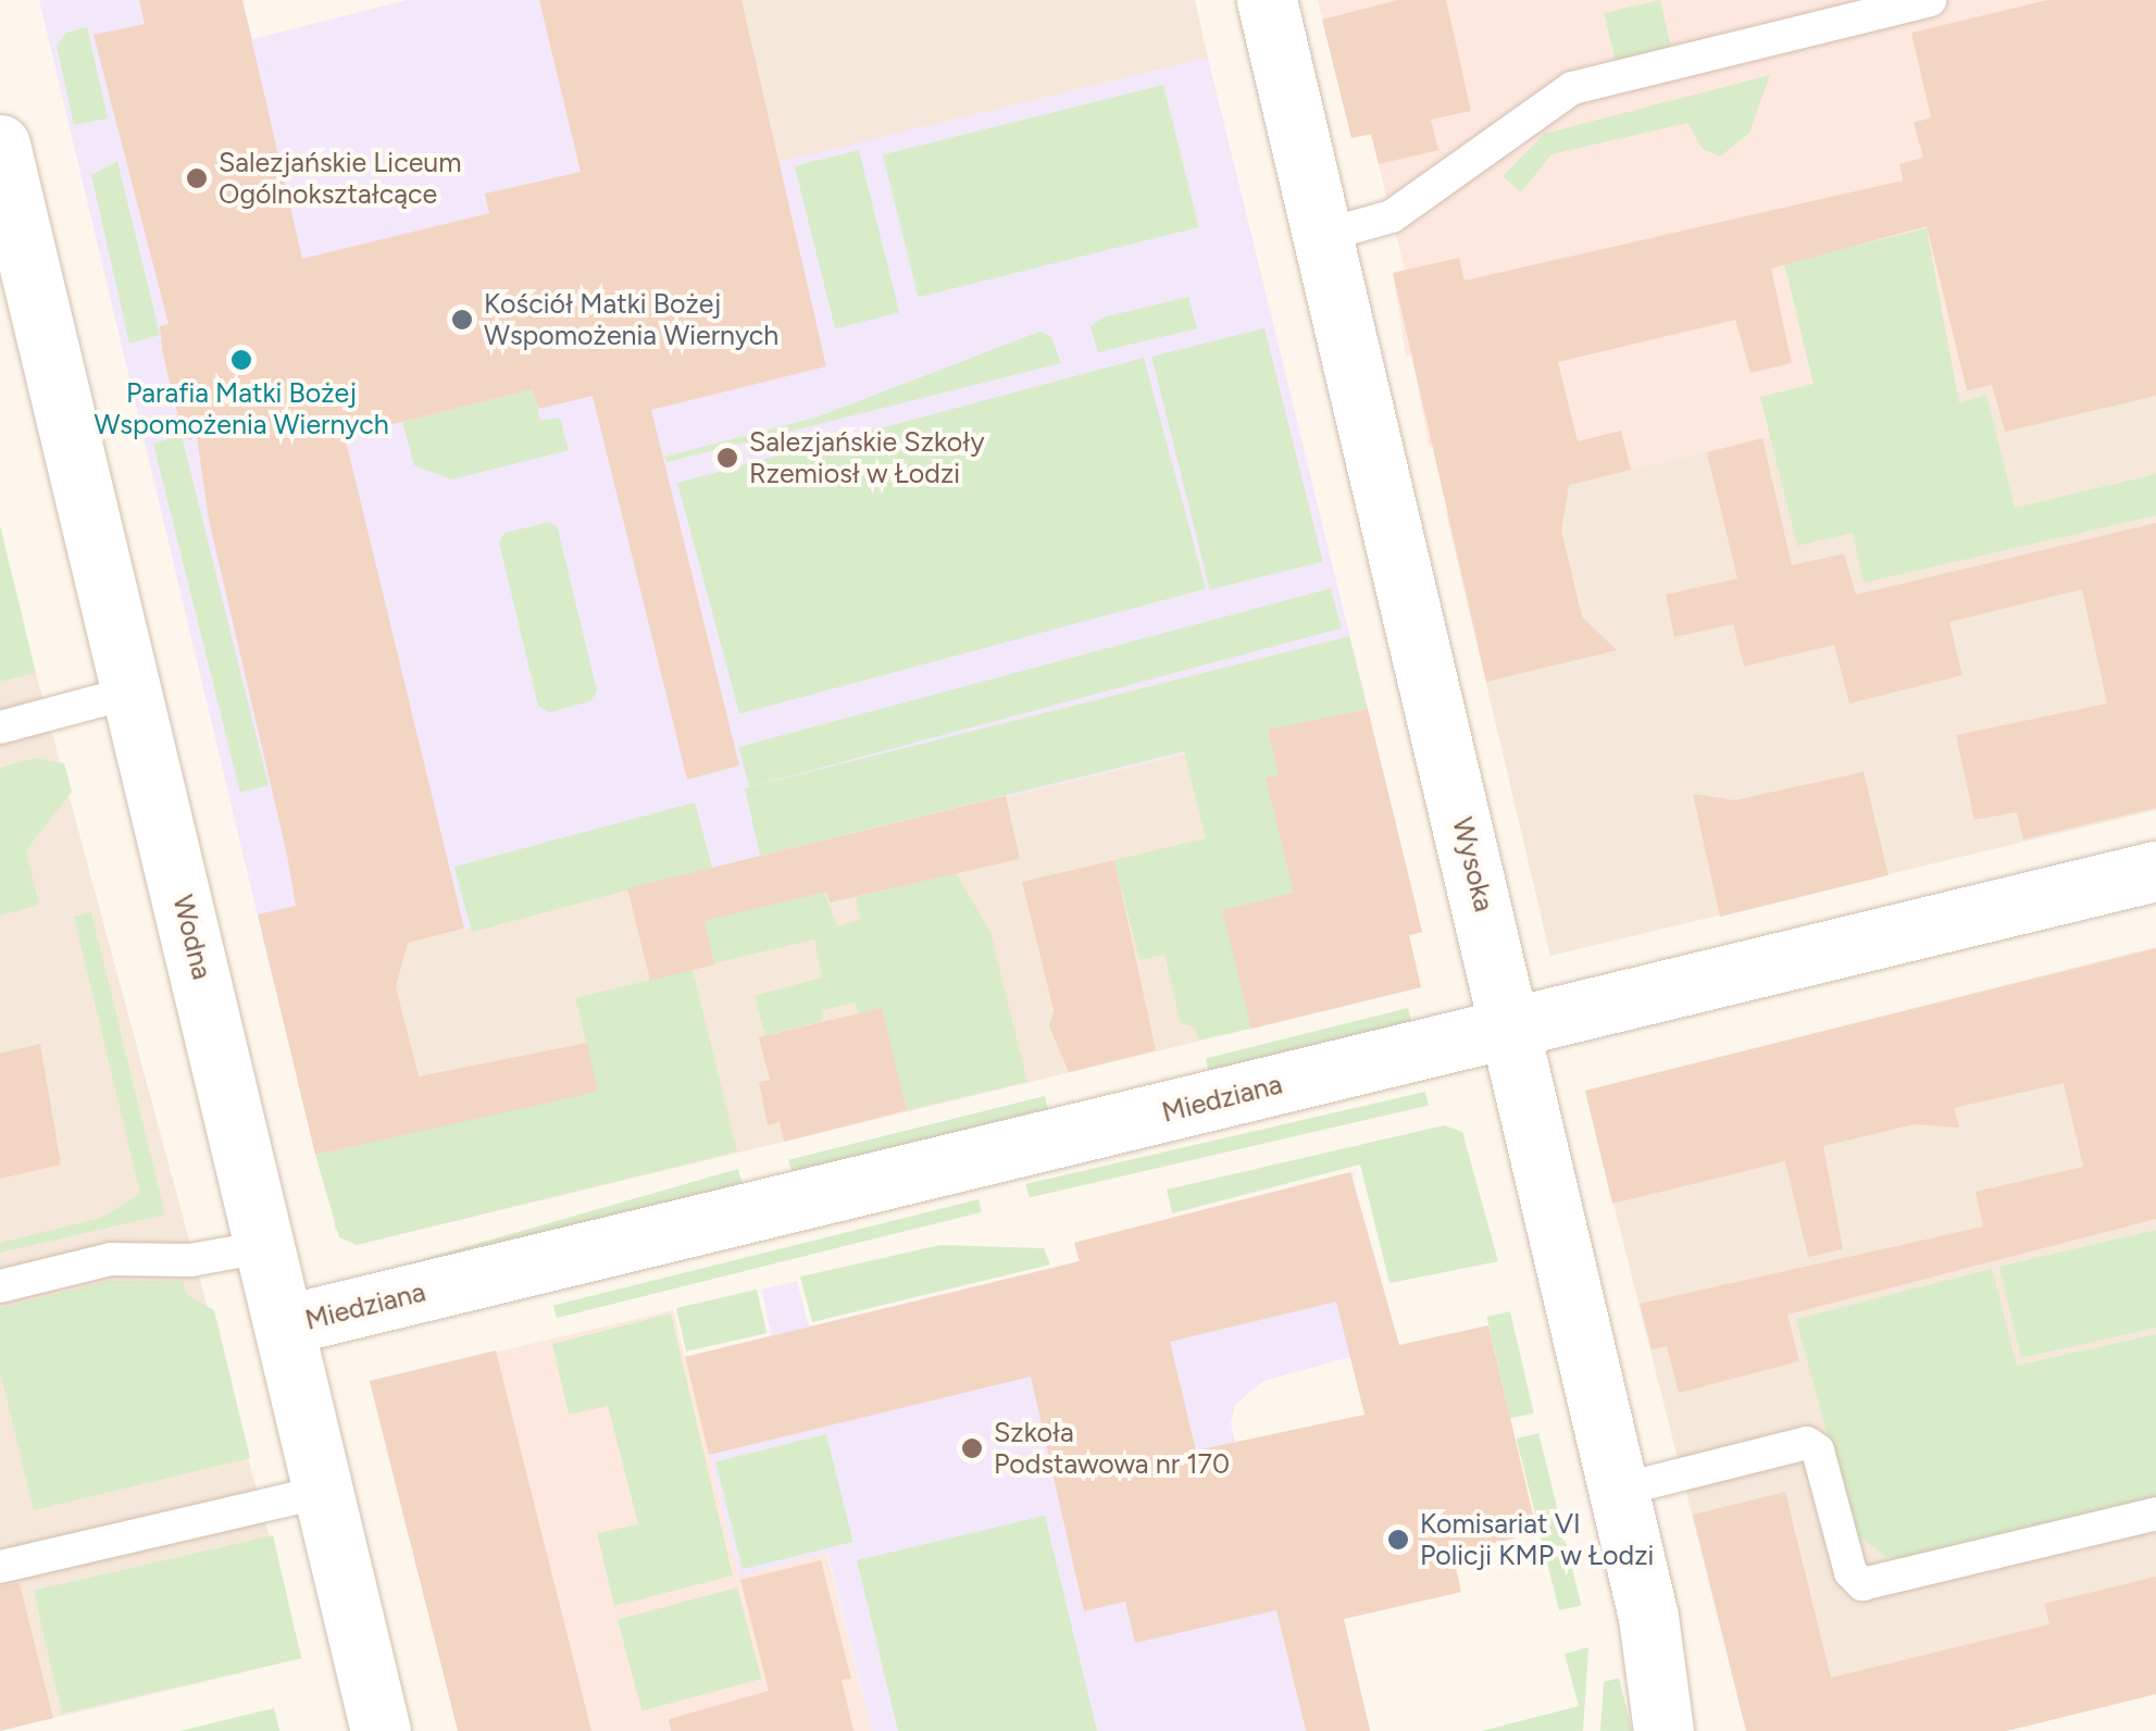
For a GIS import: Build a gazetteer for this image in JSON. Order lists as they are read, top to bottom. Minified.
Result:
{"streets":{"street":["Wysoka","Wodna","Miedziana"]},"crossings":[["Wysoka","Miedziana"],["Wodna","Miedziana"]],"places":["Salezjańskie Liceum Ogólnokształcące","Kościół Matki Bożej Wspomożenia Wiernych","Parafia Matki Bożej Wspomożenia Wiernych","Salezjańskie Szkoły Rzemiosł w Łodzi","Szkoła Podstawowa nr 170","Komisariat VI Policji KMP w Łodzi"]}
